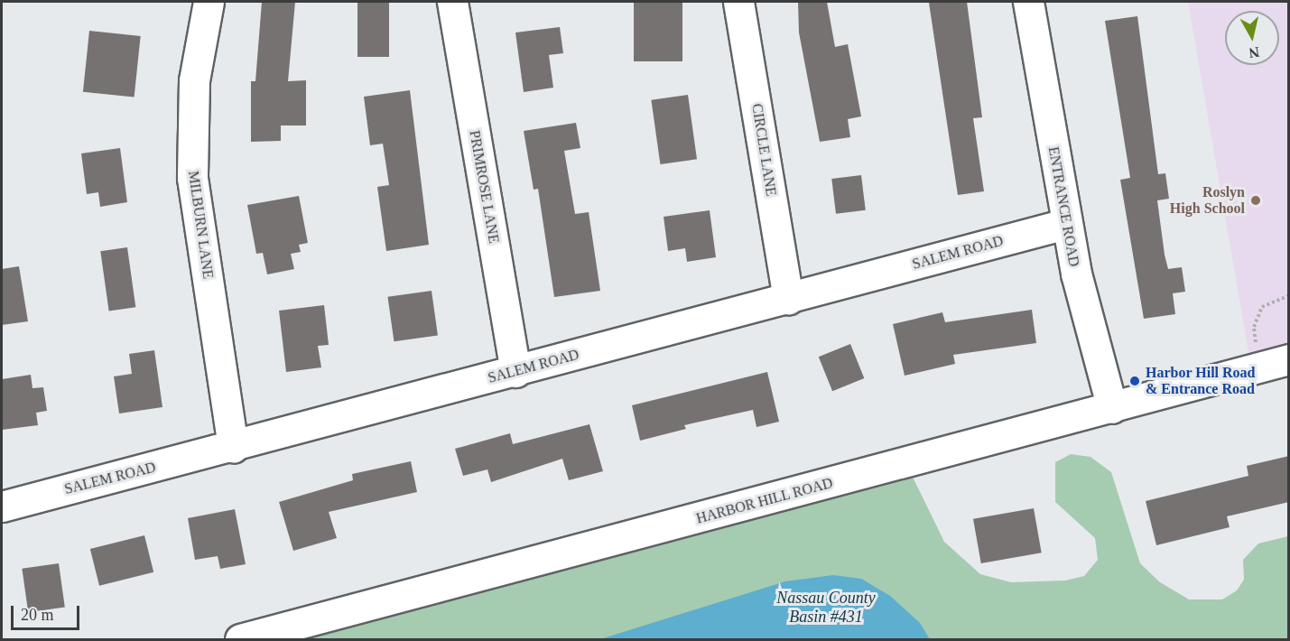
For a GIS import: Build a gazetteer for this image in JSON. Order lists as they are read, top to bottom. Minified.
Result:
{"streets":{"street":["CIRCLE LANE","PRIMROSE LANE","ENTRANCE ROAD","MILBURN LANE","SALEM ROAD","HARBOR HILL ROAD"]},"crossings":[["CIRCLE LANE","SALEM ROAD"],["PRIMROSE LANE","SALEM ROAD"],["ENTRANCE ROAD","SALEM ROAD"],["ENTRANCE ROAD","HARBOR HILL ROAD"],["MILBURN LANE","SALEM ROAD"]],"water":["Nassau County Basin #431"],"places":["Roslyn High School","Harbor Hill Road & Entrance Road"],"scale_bar":"20 m","north":"bottom"}
